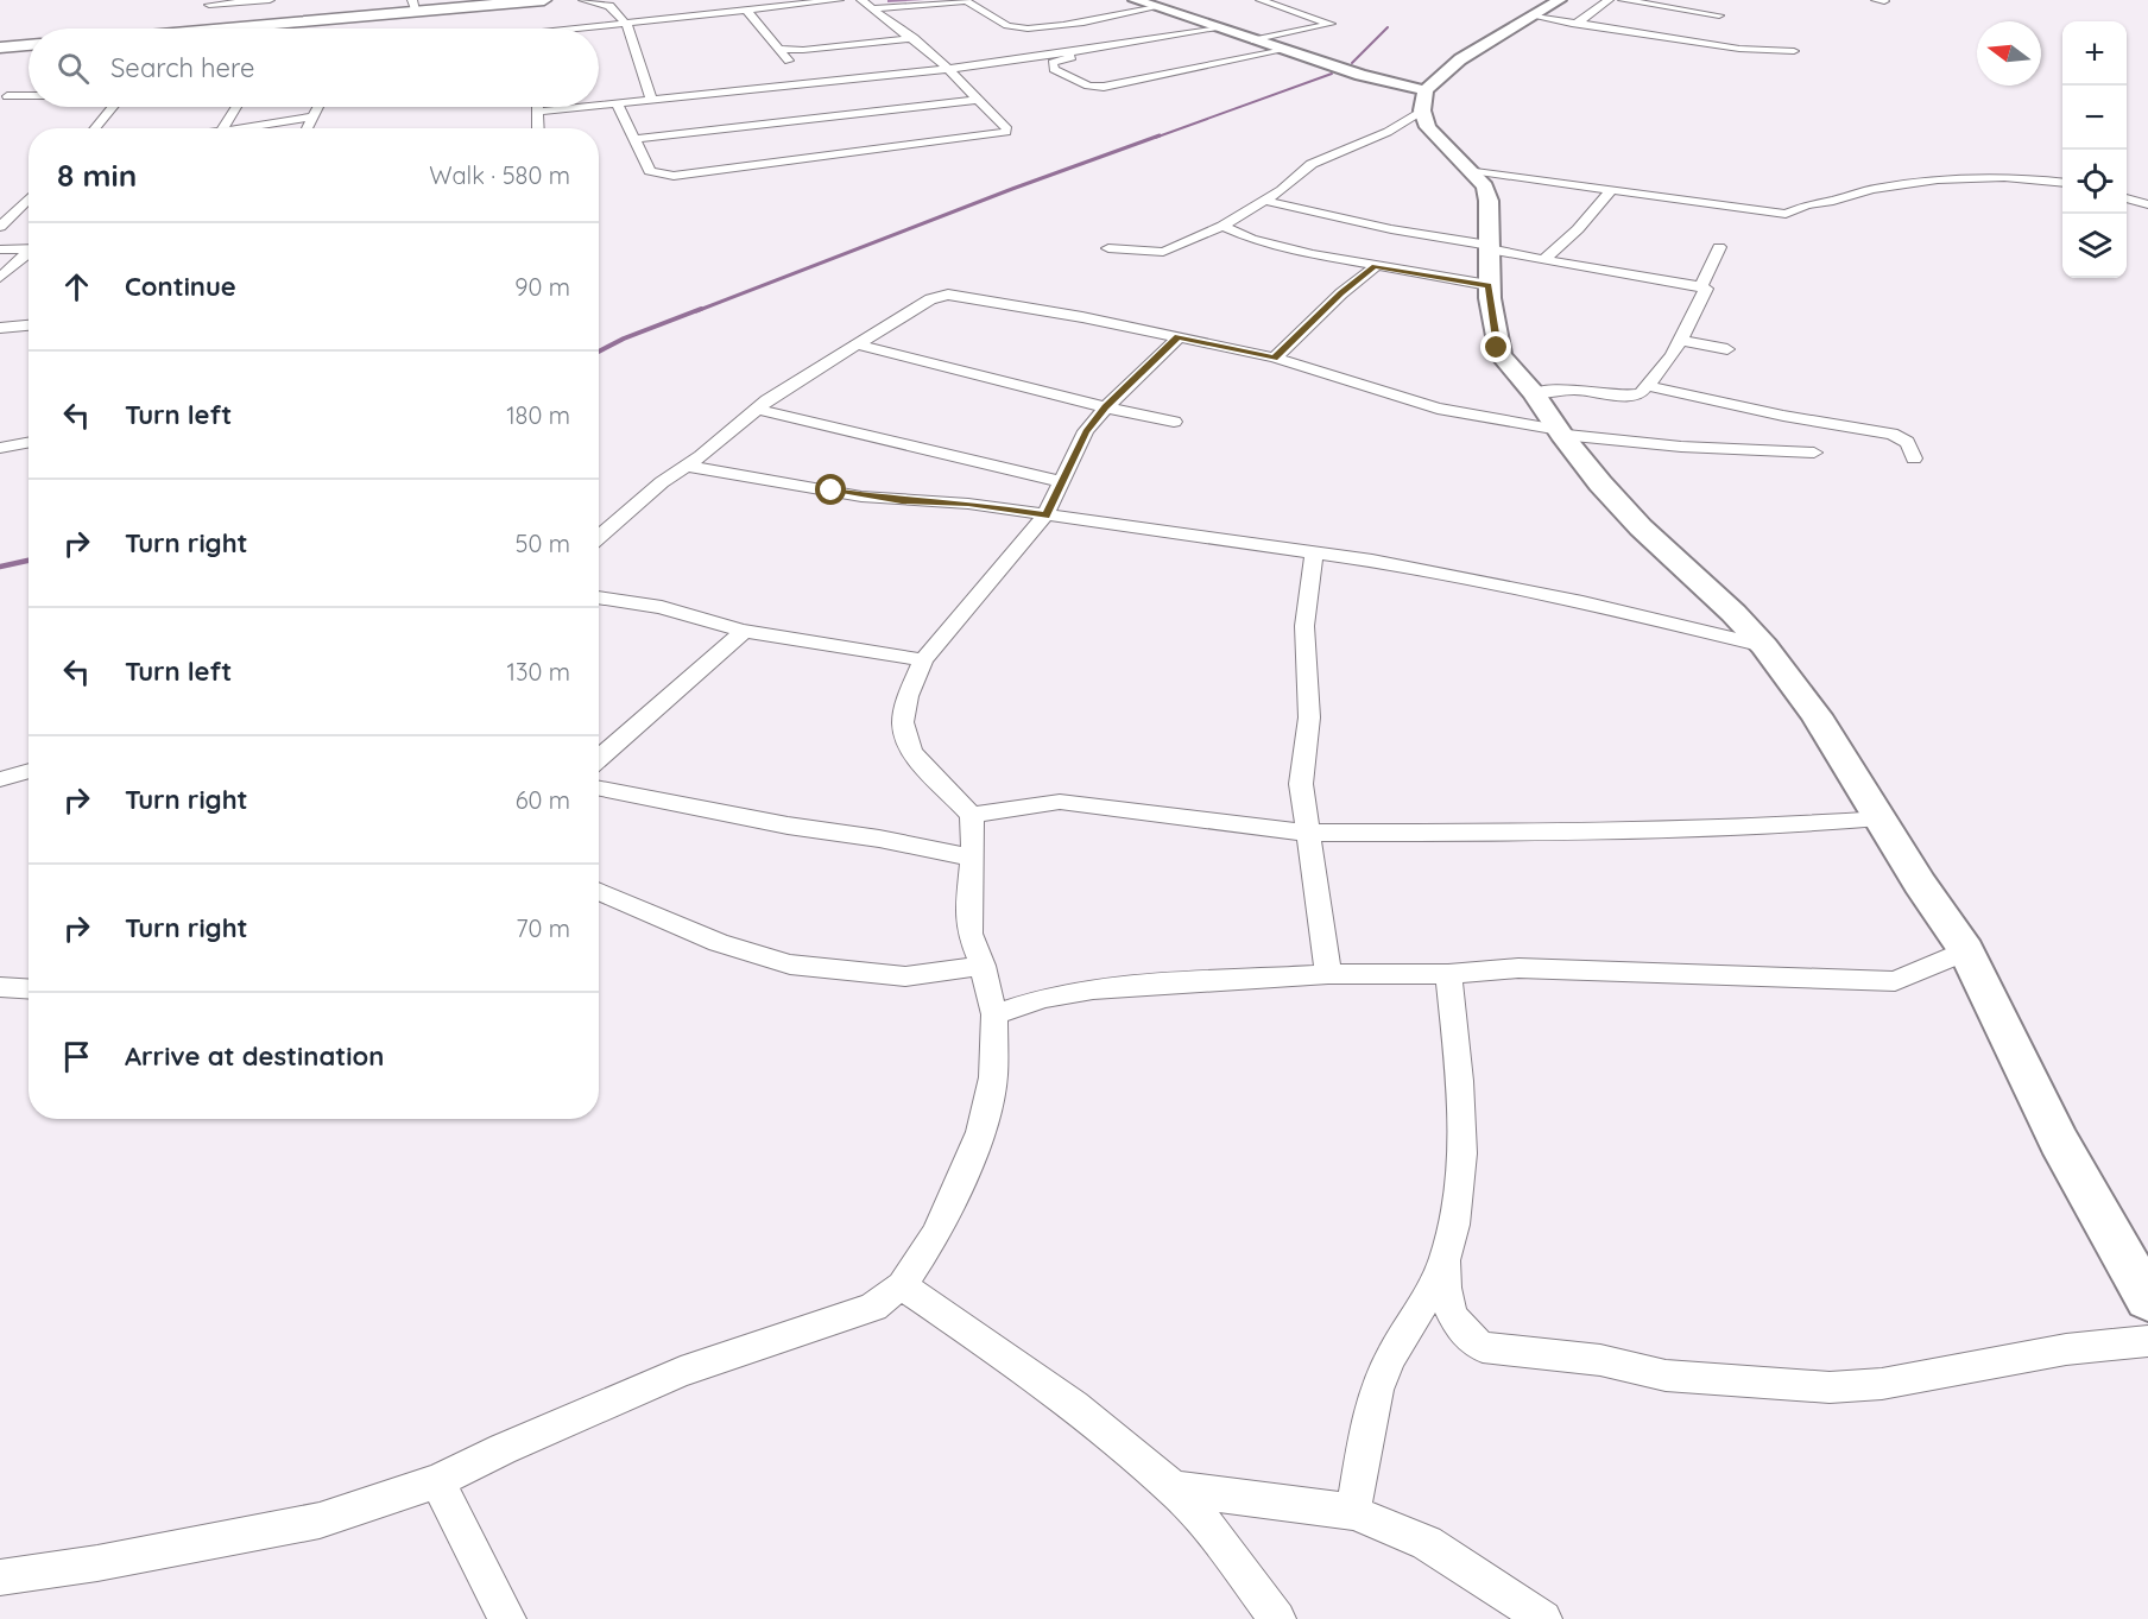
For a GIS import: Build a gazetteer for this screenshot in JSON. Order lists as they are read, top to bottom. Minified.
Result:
{"north":"left","page":{"map_buttons":["+","−"],"search":"Search here","heading":["8 min","Walk · 580 m"],"list":[["Continue","90 m"],["Turn left","180 m"],["Turn right","50 m"],["Turn left","130 m"],["Turn right","60 m"],["Turn right","70 m"],"Arrive at destination"]}}
